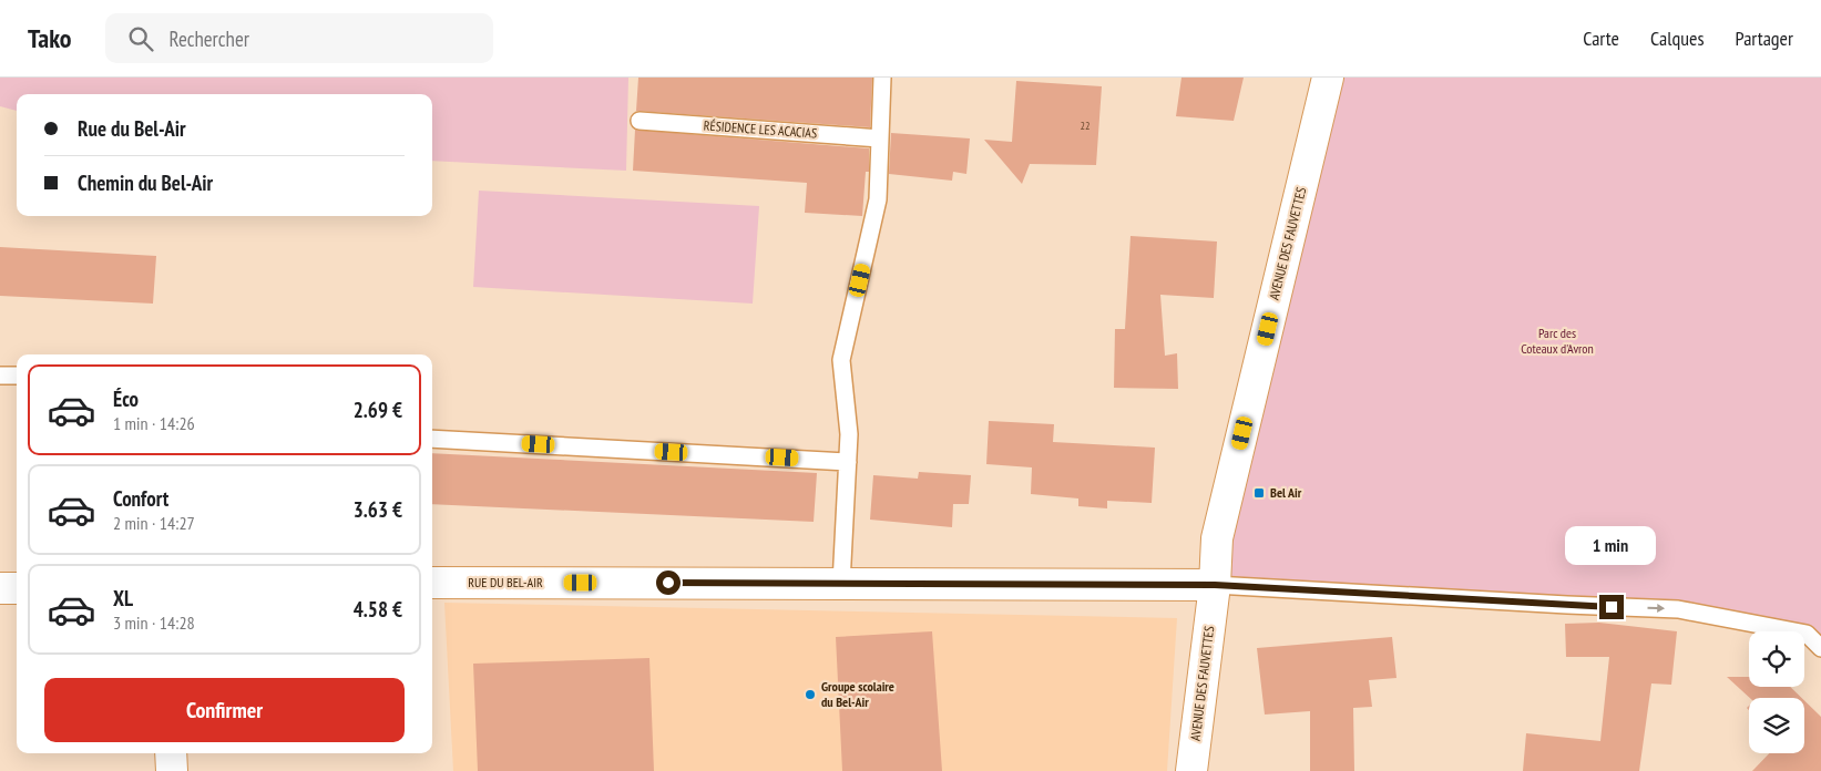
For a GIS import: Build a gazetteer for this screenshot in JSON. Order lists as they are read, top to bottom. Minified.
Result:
{"streets":{"street":["AVENUE DES FAUVETTES","RUE DU BEL-AIR"],"lane":["RÉSIDENCE LES ACACIAS"]},"crossings":[["AVENUE DES FAUVETTES","RUE DU BEL-AIR"]],"parks":["Parc des Coteaux d'Avron"],"places":{"transit":["Bel Air"],"other":["Groupe scolaire du Bel-Air"]},"house_numbers":["22"],"page":{"header":"Tako","search":"Rechercher","nav":["Carte","Calques","Partager"],"banner":["Rue du Bel-Air","Chemin du Bel-Air"],"list":[{"name":"Éco","note":"1 min · 14:26","value":"2.69 €"},{"name":"Confort","note":"2 min · 14:27","value":"3.63 €"},{"name":"XL","note":"3 min · 14:28","value":"4.58 €"}],"bubble":"1 min","buttons":"Confirmer"}}
